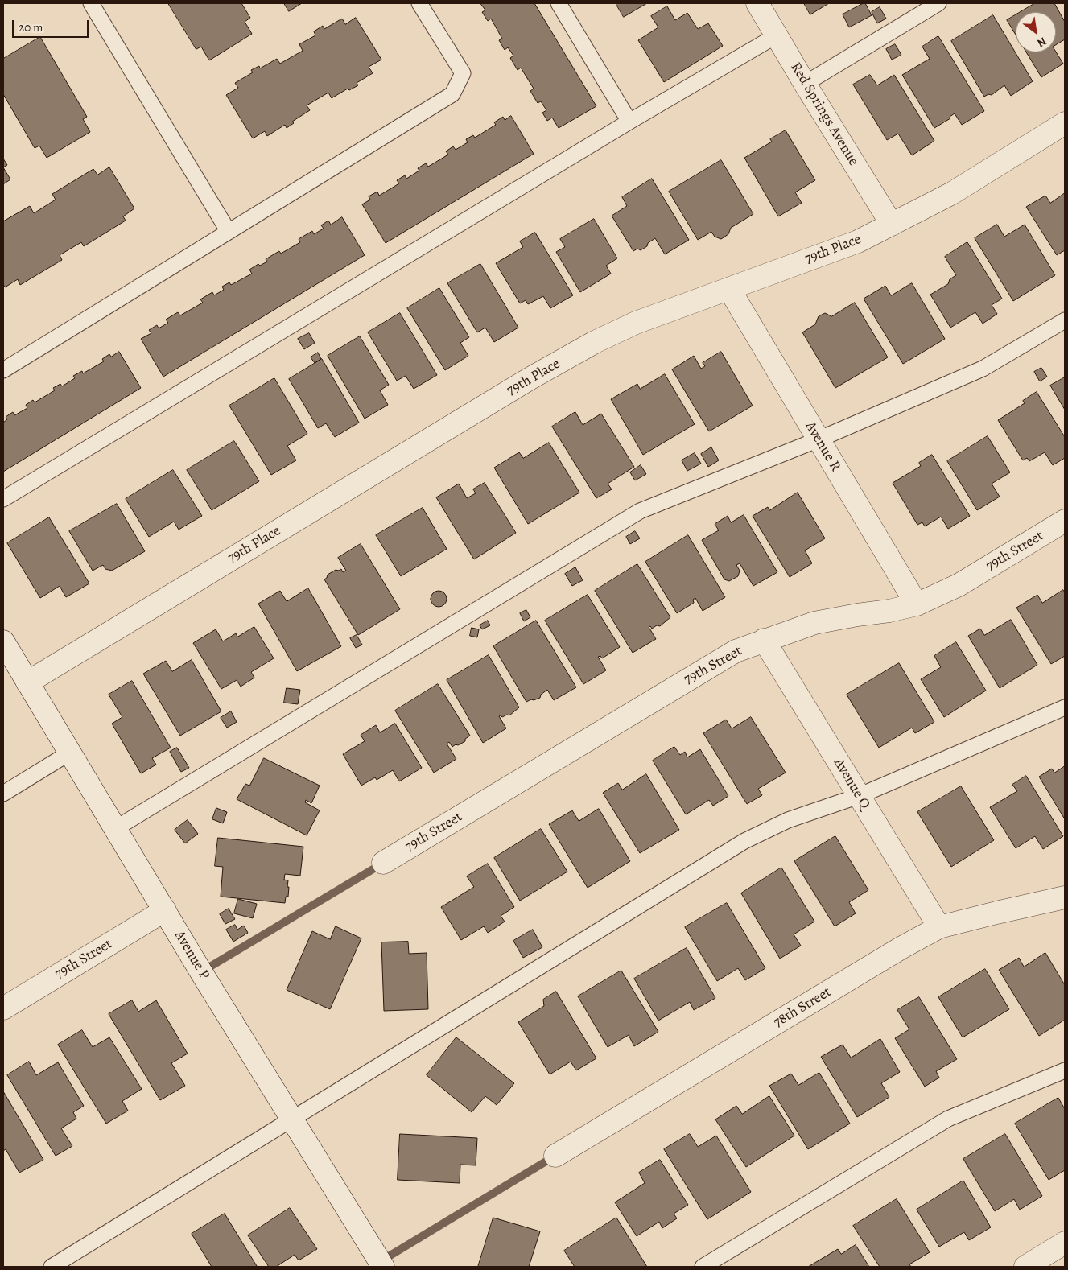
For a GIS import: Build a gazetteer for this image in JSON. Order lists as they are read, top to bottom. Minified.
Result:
{"streets":{"street":["Red Springs Avenue","79th Place","Avenue R","79th Street","Avenue Q","Avenue P","78th Street"]},"crossings":[["Red Springs Avenue","79th Place"],["79th Place","Avenue R"],["79th Place","Avenue P"],["Avenue R","79th Street"],["79th Street","Avenue Q"],["79th Street","Avenue P"],["Avenue Q","78th Street"]],"scale_bar":"20 m","north":"bottom right"}
